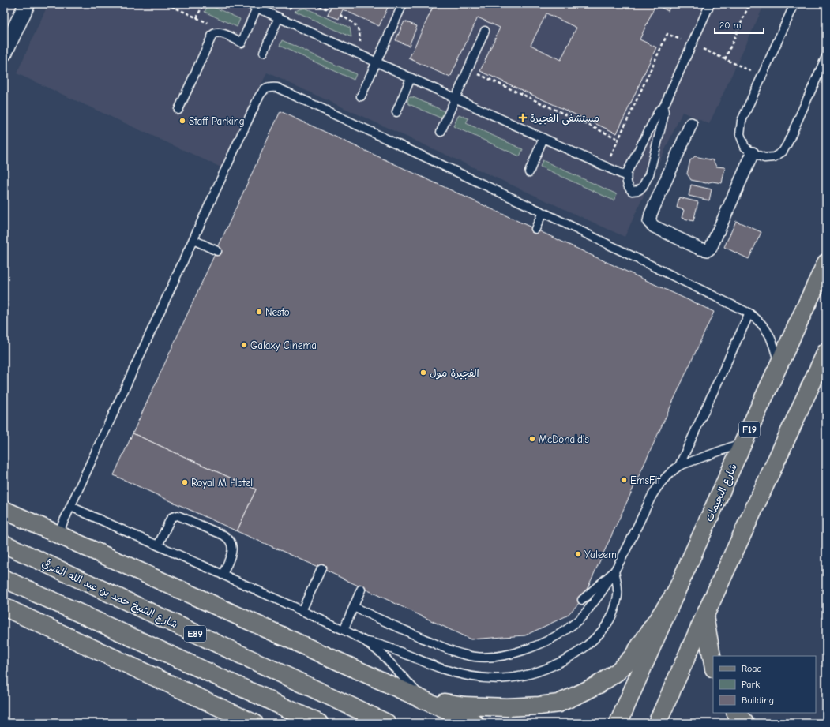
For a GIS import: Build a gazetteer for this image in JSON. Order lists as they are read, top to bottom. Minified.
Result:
{"streets":{"main road":["F19","شارع النجيمات","شارع الشيخ حمد بن عبد الله الشرقي","E89"]},"places":{"health":["مستشفى الفجيرة"],"other":["Staff Parking","Nesto","Galaxy Cinema","الفجيرة مول","McDonald's","EmsFit","Royal M Hotel","Yateem"]},"legend":["Road","Park","Building"],"scale_bar":"20 m"}
